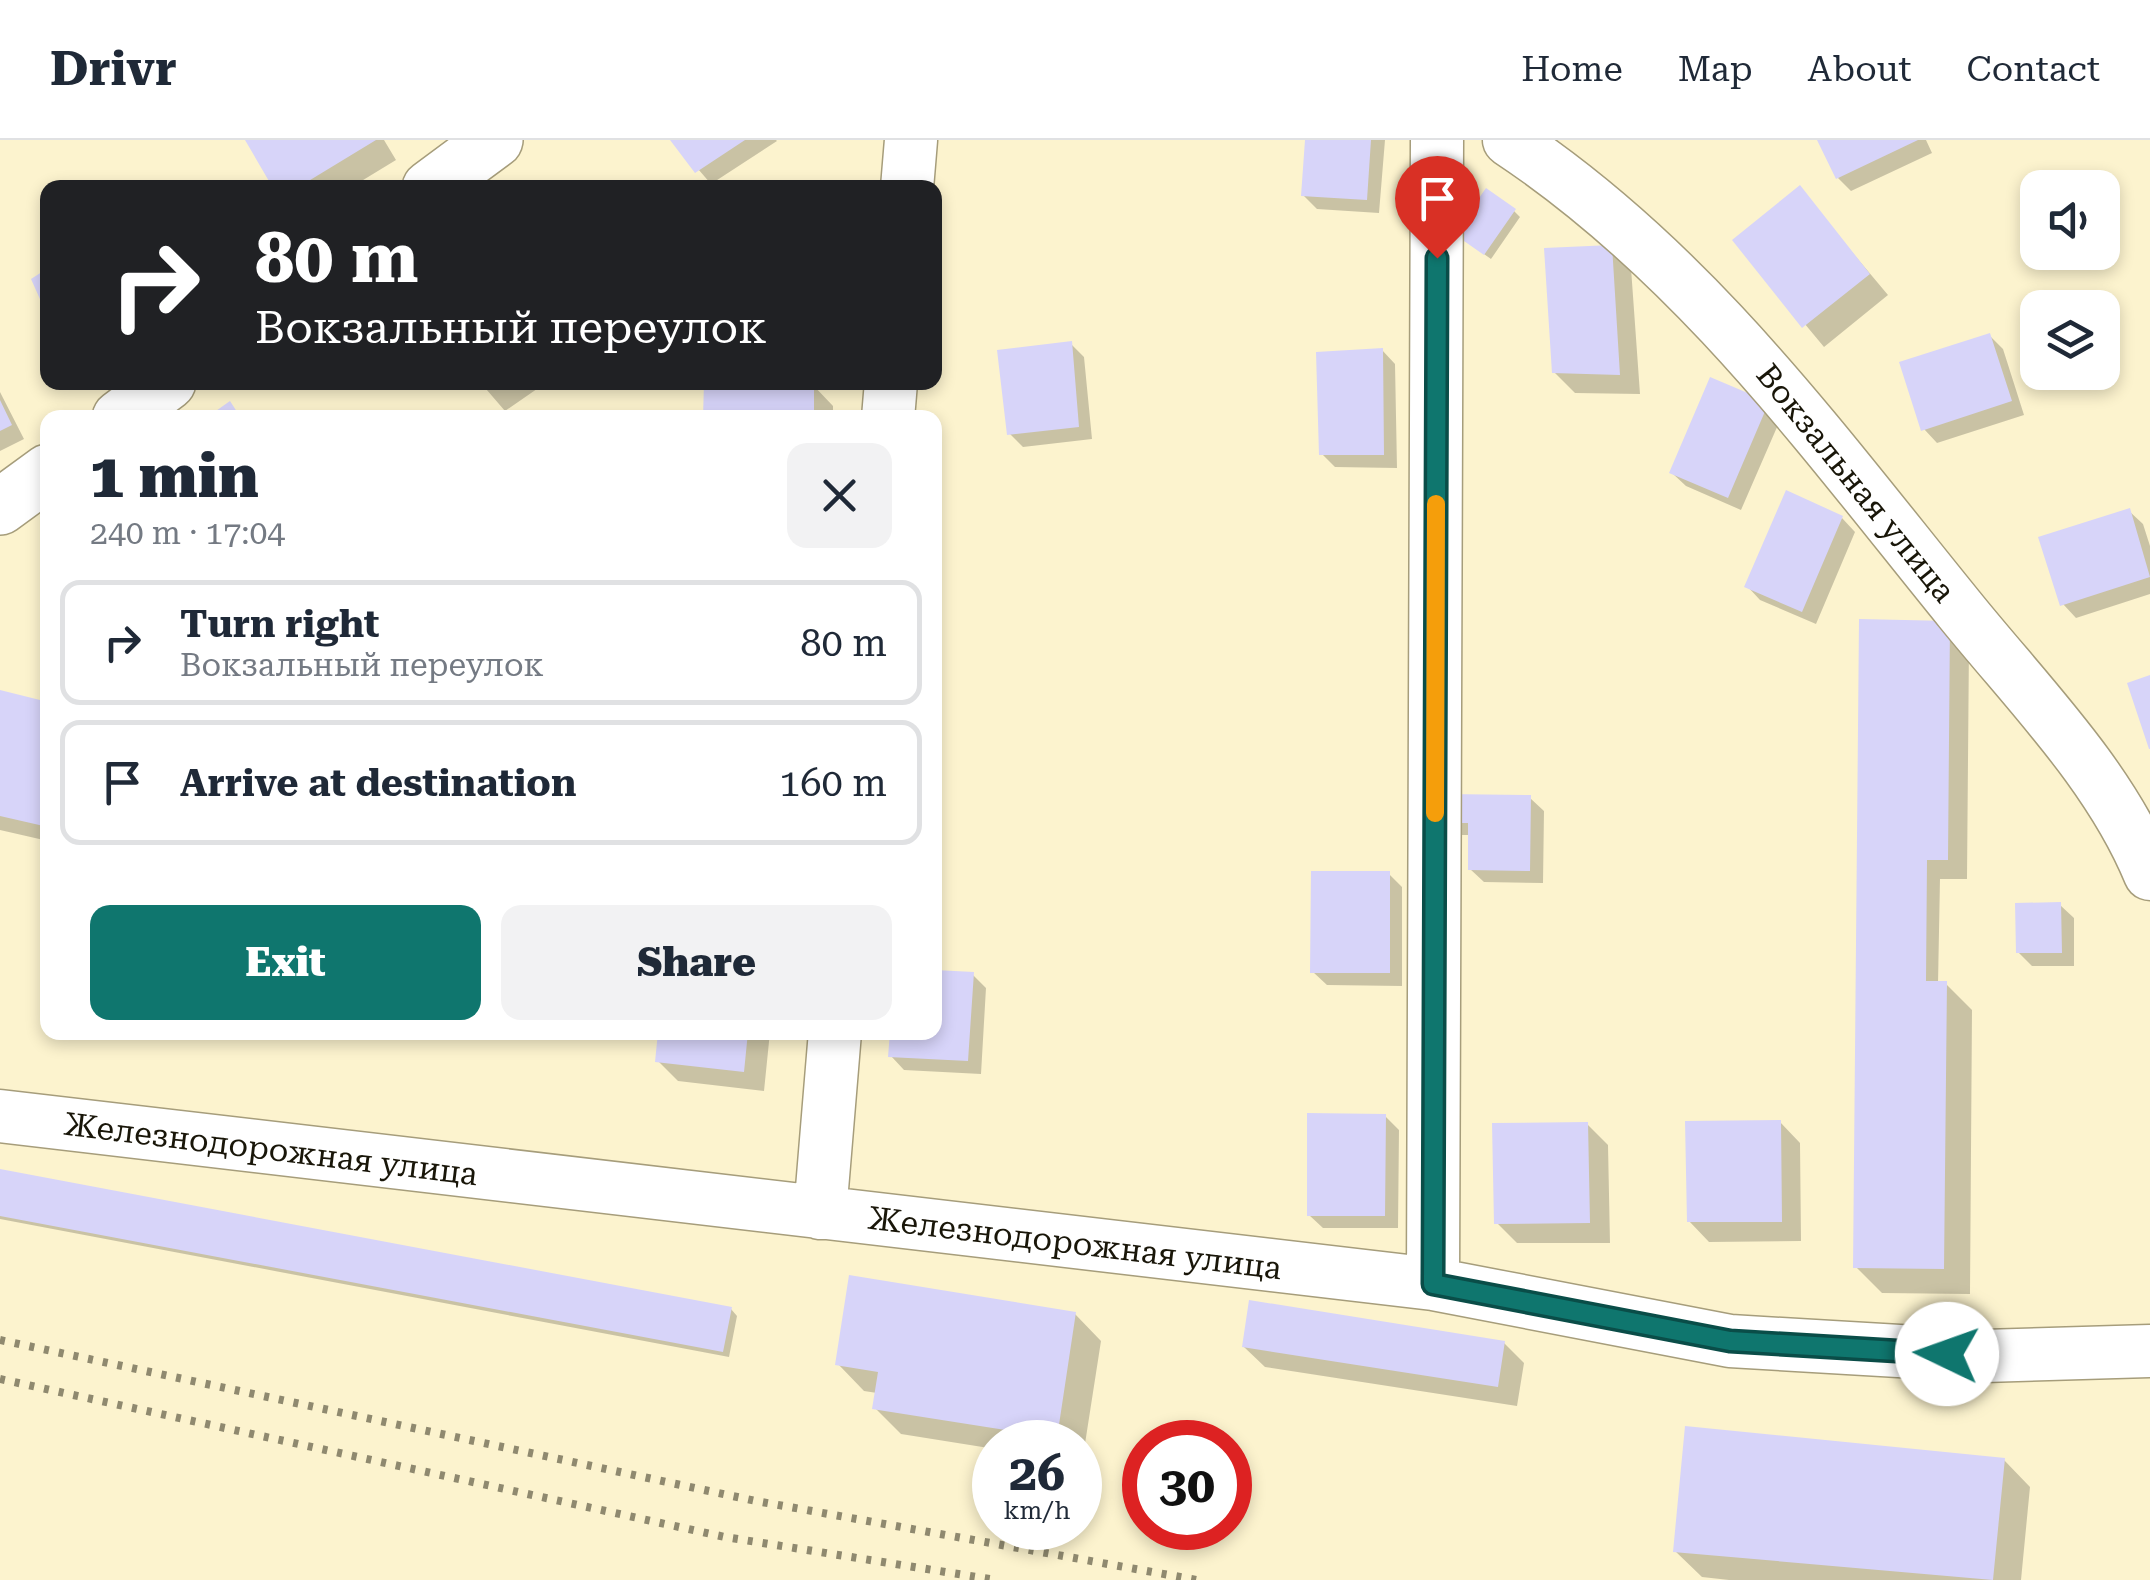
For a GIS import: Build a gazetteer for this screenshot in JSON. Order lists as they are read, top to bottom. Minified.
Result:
{"streets":{"street":["Вокзальная улица","Железнодорожная улица"]},"page":{"header":"Drivr","nav":["Home","Map","About","Contact"],"turn":["80 m","Вокзальный переулок"],"heading":["1 min","240 m · 17:04"],"list":[{"name":"Turn right","note":"Вокзальный переулок","value":"80 m"},{"name":"Arrive at destination","value":"160 m"}],"buttons":["Exit","Share"],"speed":"26 km/h","limit":"30"}}
